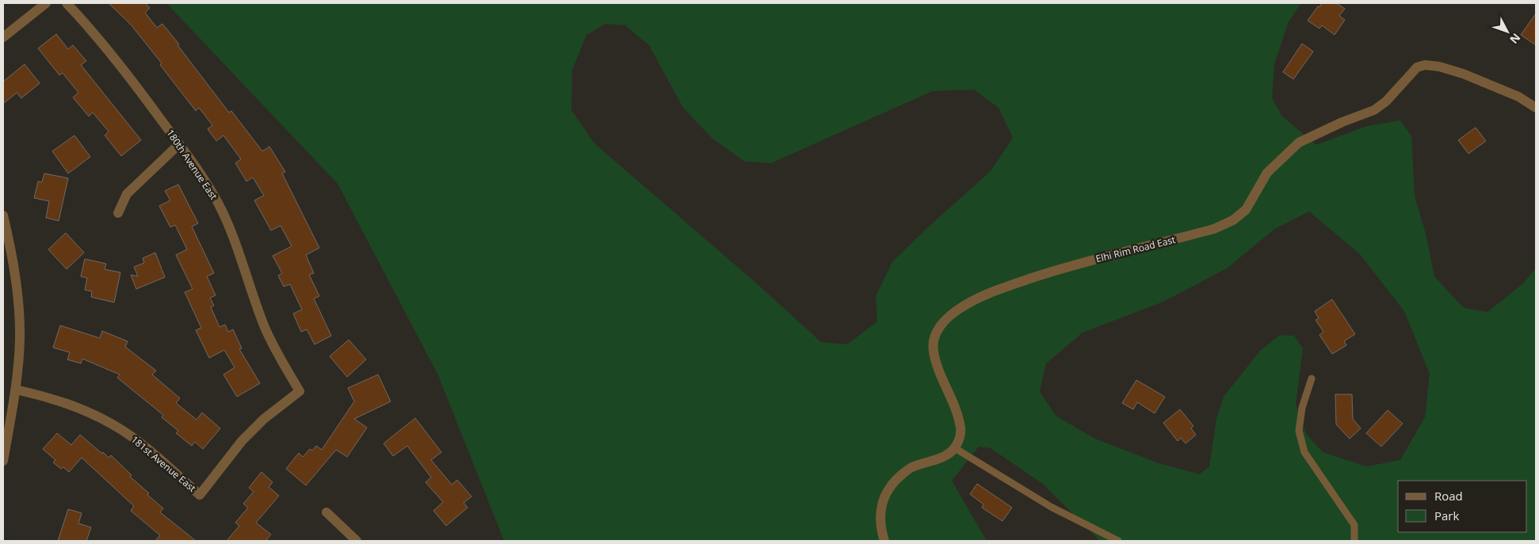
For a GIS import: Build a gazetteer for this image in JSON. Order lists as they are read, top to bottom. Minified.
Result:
{"streets":{"street":["180th Avenue East","Elhi Rim Road East","181st Avenue East"]},"crossings":[["180th Avenue East","181st Avenue East"]],"legend":["Road","Park"],"north":"bottom right"}
